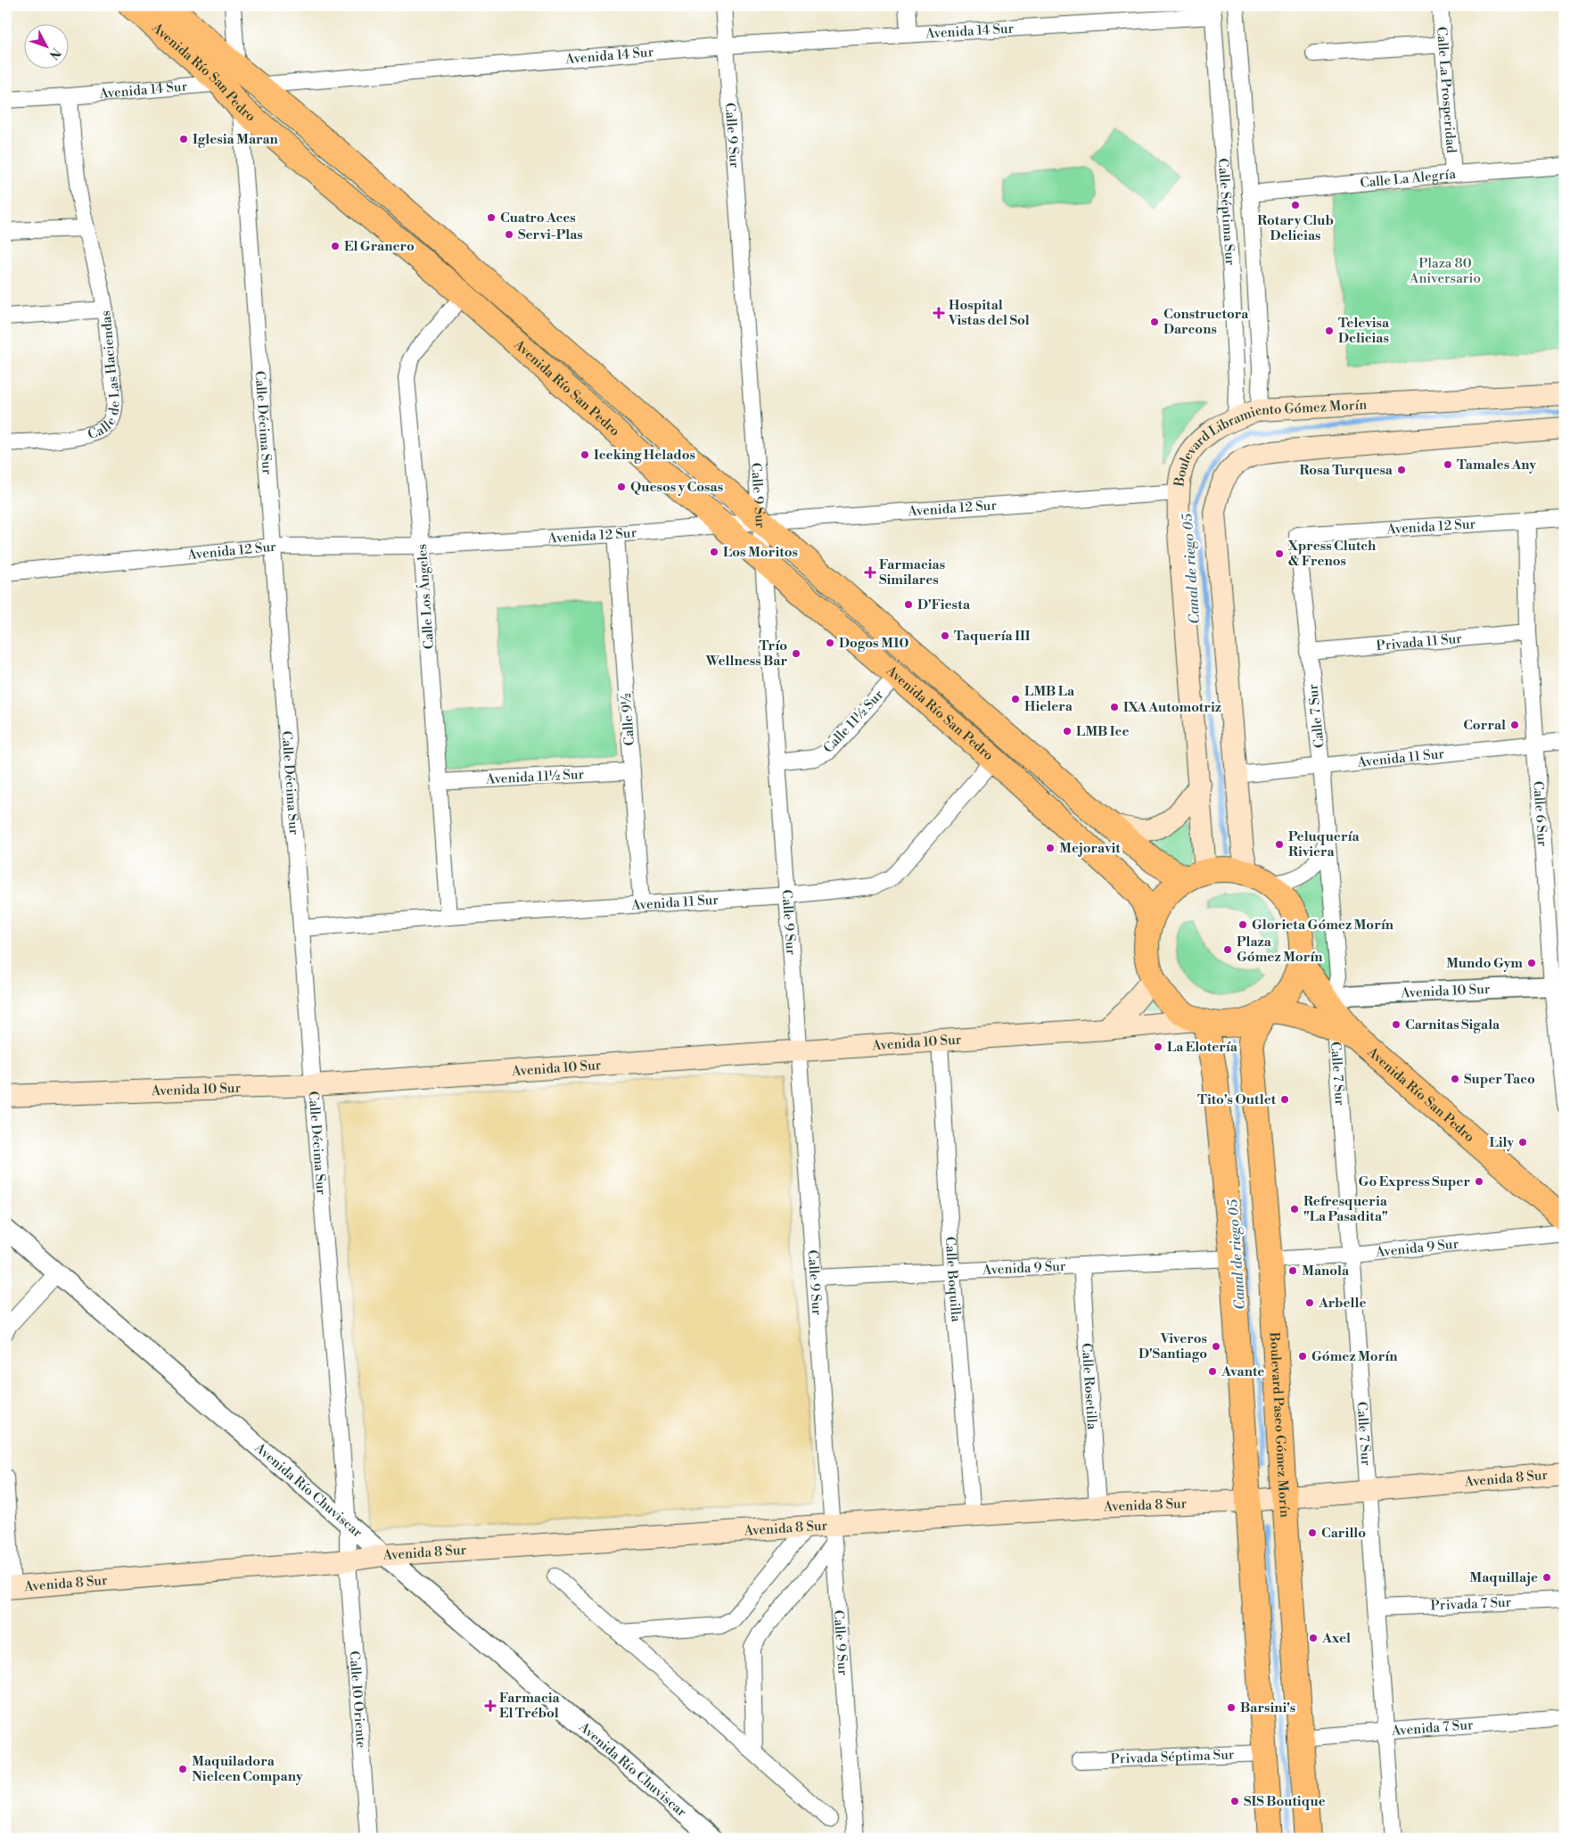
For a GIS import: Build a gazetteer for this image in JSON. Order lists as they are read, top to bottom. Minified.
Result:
{"streets":{"main road":["Avenida Río San Pedro","Boulevard Libramiento Gómez Morín","Avenida 10 Sur","Boulevard Paseo Gómez Morín","Avenida 8 Sur"],"street":["Avenida 14 Sur","Calle La Prosperidad","Calle 9 Sur","Calle La Alegría","Calle Séptima Sur","Calle de Las Haciendas","Calle Décima Sur","Avenida 12 Sur","Calle Los Ángeles","Privada 11 Sur","Calle 7 Sur","Calle 9½","Calle 11½ Sur","Avenida 11 Sur","Avenida 11½ Sur","Calle 6 Sur","Avenida 9 Sur","Calle Boquilla","Calle Rosetilla","Avenida Río Chuviscar","Privada 7 Sur","Calle 10 Oriente","Avenida 7 Sur","Privada Séptima Sur"]},"crossings":[["Avenida 14 Sur","Avenida Río San Pedro"],["Avenida 14 Sur","Calle 9 Sur"],["Avenida 14 Sur","Calle Séptima Sur"],["Avenida 14 Sur","Calle de Las Haciendas"],["Avenida 14 Sur","Calle Décima Sur"],["Avenida Río San Pedro","Calle 9 Sur"],["Avenida Río San Pedro","Calle Décima Sur"],["Avenida Río San Pedro","Boulevard Libramiento Gómez Morín"],["Avenida Río San Pedro","Avenida 12 Sur"],["Avenida Río San Pedro","Calle Los Ángeles"],["Avenida Río San Pedro","Calle 7 Sur"],["Avenida Río San Pedro","Calle 11½ Sur"],["Avenida Río San Pedro","Avenida 11 Sur"],["Avenida Río San Pedro","Avenida 10 Sur"],["Avenida Río San Pedro","Boulevard Paseo Gómez Morín"],["Calle La Prosperidad","Calle La Alegría"],["Calle 9 Sur","Avenida 12 Sur"],["Calle 9 Sur","Calle 11½ Sur"],["Calle 9 Sur","Avenida 11 Sur"],["Calle 9 Sur","Avenida 10 Sur"],["Calle 9 Sur","Avenida 9 Sur"],["Calle 9 Sur","Avenida 8 Sur"],["Calle La Alegría","Calle Séptima Sur"],["Calle Séptima Sur","Boulevard Libramiento Gómez Morín"],["Calle Décima Sur","Avenida 12 Sur"],["Calle Décima Sur","Avenida 11 Sur"],["Calle Décima Sur","Avenida 10 Sur"],["Calle Décima Sur","Avenida 8 Sur"],["Calle Décima Sur","Avenida Río Chuviscar"],["Calle Décima Sur","Calle 10 Oriente"],["Boulevard Libramiento Gómez Morín","Avenida 12 Sur"],["Boulevard Libramiento Gómez Morín","Avenida 11 Sur"],["Boulevard Libramiento Gómez Morín","Avenida 10 Sur"],["Boulevard Libramiento Gómez Morín","Boulevard Paseo Gómez Morín"],["Avenida 12 Sur","Calle Los Ángeles"],["Avenida 12 Sur","Calle 7 Sur"],["Avenida 12 Sur","Calle 9½"],["Avenida 12 Sur","Calle 6 Sur"],["Calle Los Ángeles","Avenida 11 Sur"],["Calle Los Ángeles","Avenida 11½ Sur"],["Privada 11 Sur","Calle 7 Sur"],["Privada 11 Sur","Calle 6 Sur"],["Calle 7 Sur","Avenida 11 Sur"],["Calle 7 Sur","Avenida 10 Sur"],["Calle 7 Sur","Avenida 9 Sur"],["Calle 7 Sur","Avenida 8 Sur"],["Calle 7 Sur","Privada 7 Sur"],["Calle 7 Sur","Avenida 7 Sur"],["Calle 9½","Avenida 11 Sur"],["Calle 9½","Avenida 11½ Sur"],["Avenida 11 Sur","Calle 6 Sur"],["Calle 6 Sur","Avenida 10 Sur"],["Avenida 10 Sur","Calle Boquilla"],["Avenida 10 Sur","Boulevard Paseo Gómez Morín"],["Avenida 9 Sur","Calle Boquilla"],["Avenida 9 Sur","Calle Rosetilla"],["Avenida 9 Sur","Boulevard Paseo Gómez Morín"],["Calle Boquilla","Avenida 8 Sur"],["Calle Rosetilla","Avenida 8 Sur"],["Boulevard Paseo Gómez Morín","Avenida 8 Sur"],["Boulevard Paseo Gómez Morín","Avenida 7 Sur"],["Avenida 8 Sur","Avenida Río Chuviscar"],["Avenida 8 Sur","Calle 10 Oriente"]],"water":["Canal de riego 05"],"parks":["Plaza 80 Aniversario"],"places":{"other":["Iglesia Maran","Rotary Club Delicias","Cuatro Aces","Servi-Plas","El Granero","Constructora Darcons","Televisa Delicias","Iceking Helados","Tamales Any","Rosa Turquesa","Quesos y Cosas","Los Moritos","Xpress Clutch & Frenos","D'Fiesta","Taquería III","Dogos M10","Trío Wellness Bar","LMB La Hielera","IXA Automotriz","Corral","LMB Ice","Peluquería Riviera","Mejoravit","Glorieta Gómez Morín","Plaza Gómez Morín","Mundo Gym","Carnitas Sigala","La Elotería","Super Taco","Tito's Outlet","Lily","Go Express Super","Refresqueria \"La Pasadita\"","Manola","Arbelle","Viveros D'Santiago","Gómez Morín","Avante","Carillo","Maquillaje","Axel","Barsini's","Maquiladora Nielcen Company","SIS Boutique"],"health":["Hospital Vistas del Sol","Farmacias Similares","Farmacia El Trébol"]},"north":"bottom right"}
